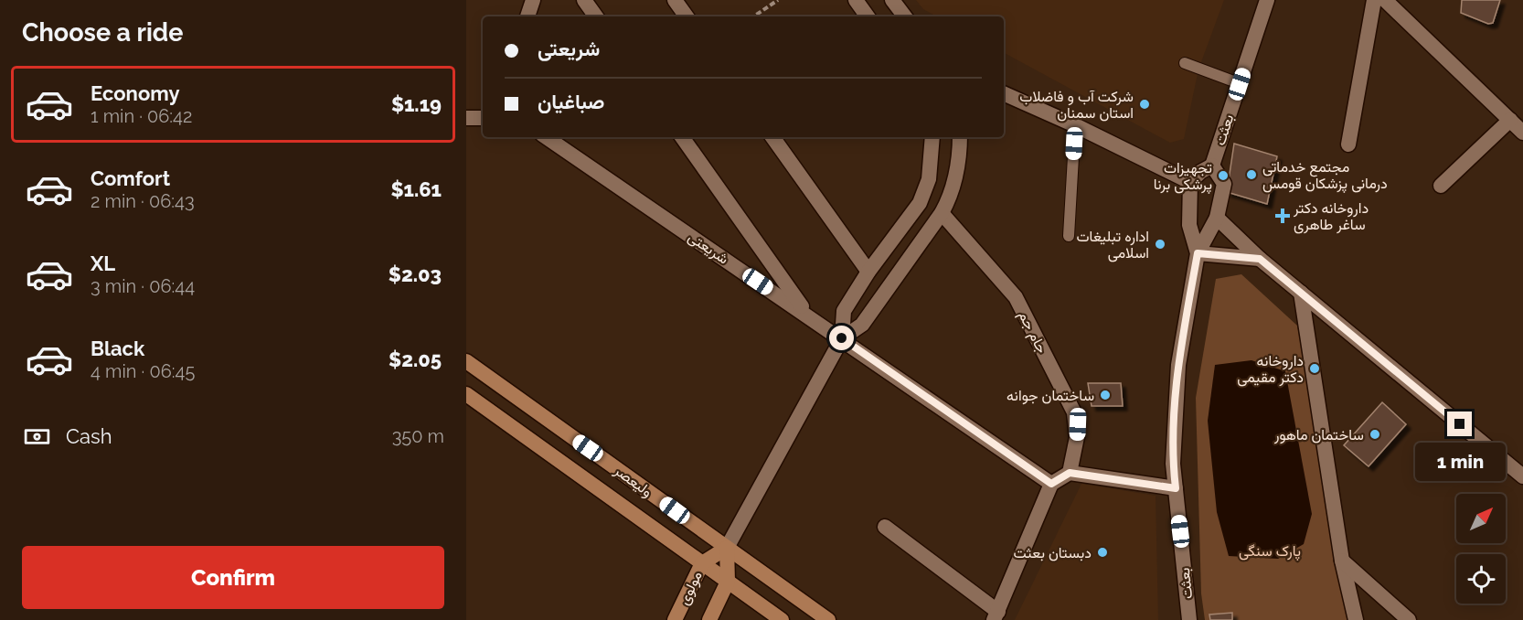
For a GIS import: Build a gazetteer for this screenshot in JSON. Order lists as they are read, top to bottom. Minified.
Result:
{"streets":{"main road":["ولیعصر","مولوی"],"street":["بعثت","شریعتی","جام جم"]},"crossings":[["ولیعصر","مولوی"]],"parks":["پارک سنگی"],"places":{"other":["شرکت آب و فاضلاب استان سمنان","مجتمع خدماتی درمانی پزشکان قومس","تجهیزات پرشکی برنا","اداره تبلیغات اسلامی","داروخانه دکتر مقیمی","ساختمان جوانه","ساختمان ماهور","دبستان بعثت"],"health":["داروخانه دکتر ساغر طاهری"]},"north":"top right","page":{"heading":"Choose a ride","banner":["شریعتی","صباغیان"],"list":[{"name":"Economy","note":"1 min · 06:42","value":"$1.19"},{"name":"Comfort","note":"2 min · 06:43","value":"$1.61"},{"name":"XL","note":"3 min · 06:44","value":"$2.03"},{"name":"Black","note":"4 min · 06:45","value":"$2.05"}],"pay":["Cash","350 m"],"bubble":"1 min","buttons":"Confirm"}}
